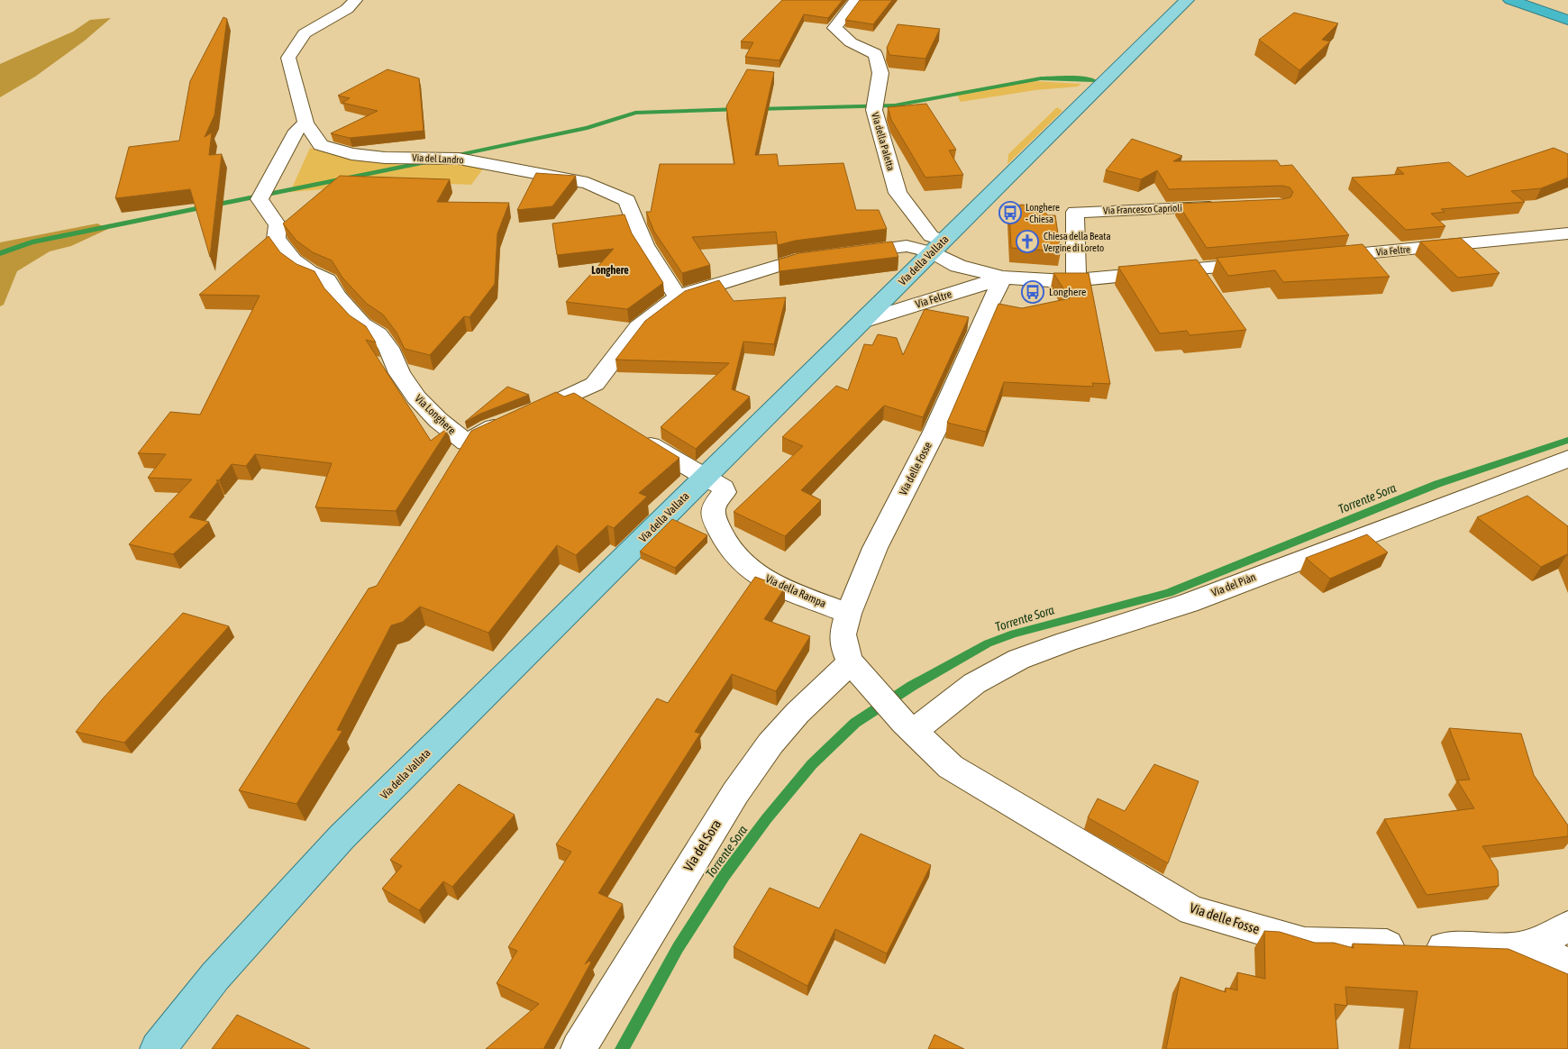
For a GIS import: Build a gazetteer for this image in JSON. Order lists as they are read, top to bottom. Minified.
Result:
{"streets":{"main road":["Via della Vallata"],"street":["Via della Paletta","Via del Landro","Via Francesco Caprioli","Via Feltre","Via Longhere","Via delle Fosse","Via del Piàn","Via della Rampa","Via del Sora"]},"crossings":[["Via della Paletta","Via Feltre"],["Via della Paletta","Via della Vallata"],["Via della Paletta","Via Longhere"],["Via del Landro","Via Longhere"],["Via Francesco Caprioli","Via Feltre"],["Via Feltre","Via della Vallata"],["Via Feltre","Via Longhere"],["Via Feltre","Via delle Fosse"],["Via della Vallata","Via Longhere"],["Via della Vallata","Via della Rampa"],["Via delle Fosse","Via del Piàn"],["Via delle Fosse","Via della Rampa"],["Via delle Fosse","Via del Sora"]],"districts":["Longhere"],"water":["Torrente Sora"],"places":{"bus stop":["Longhere - Chiesa","Longhere"],"church":["Chiesa della Beata Vergine di Loreto"]}}
